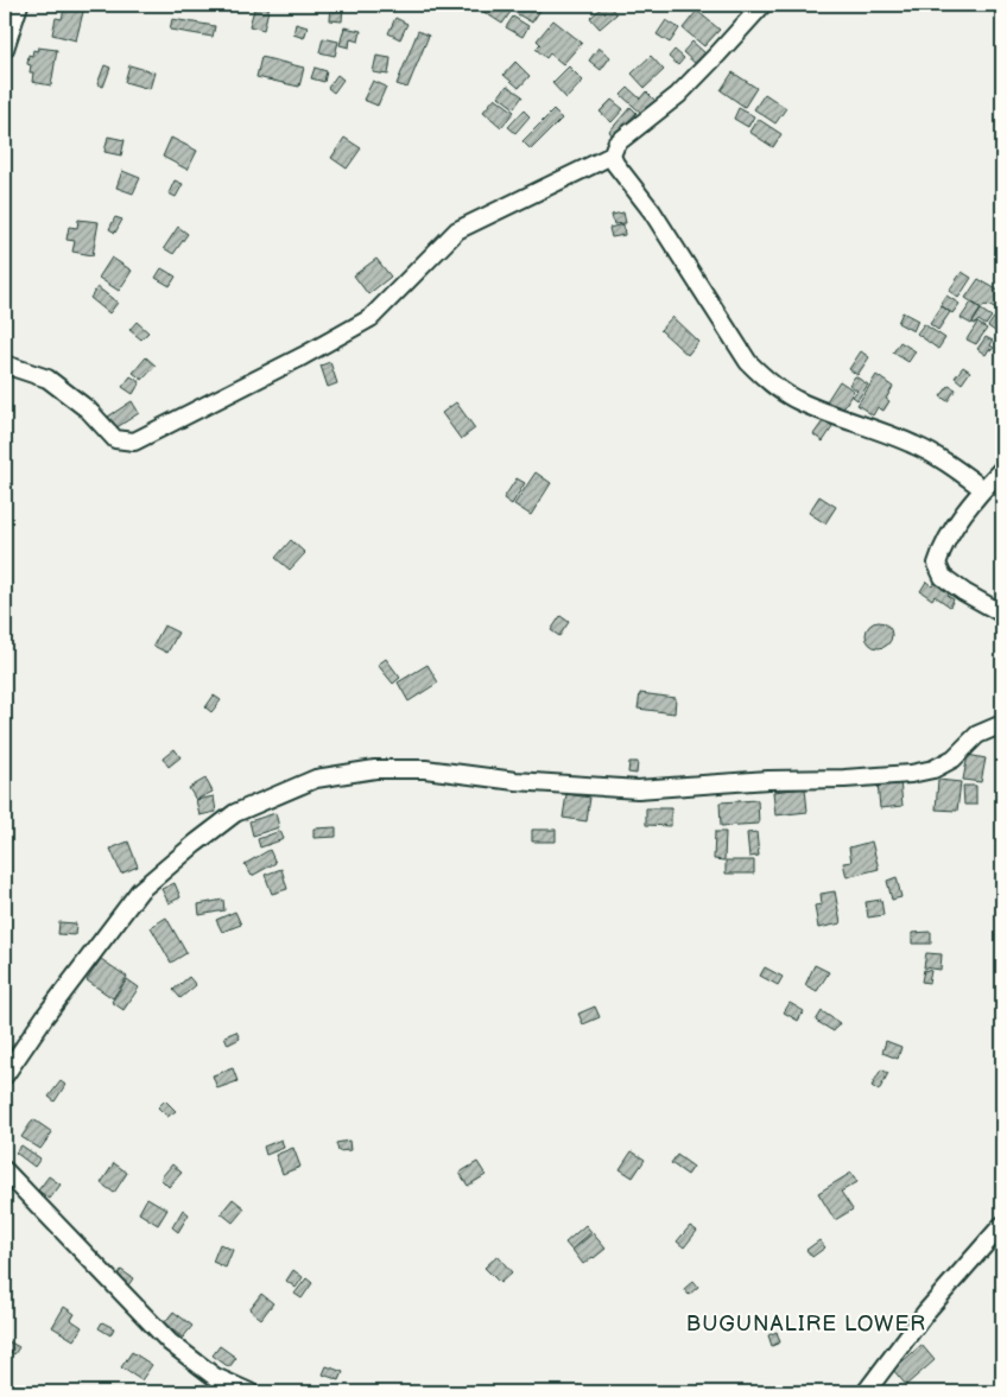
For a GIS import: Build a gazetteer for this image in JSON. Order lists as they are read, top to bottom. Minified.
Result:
{"districts":["BUGUNALIRE LOWER"]}
